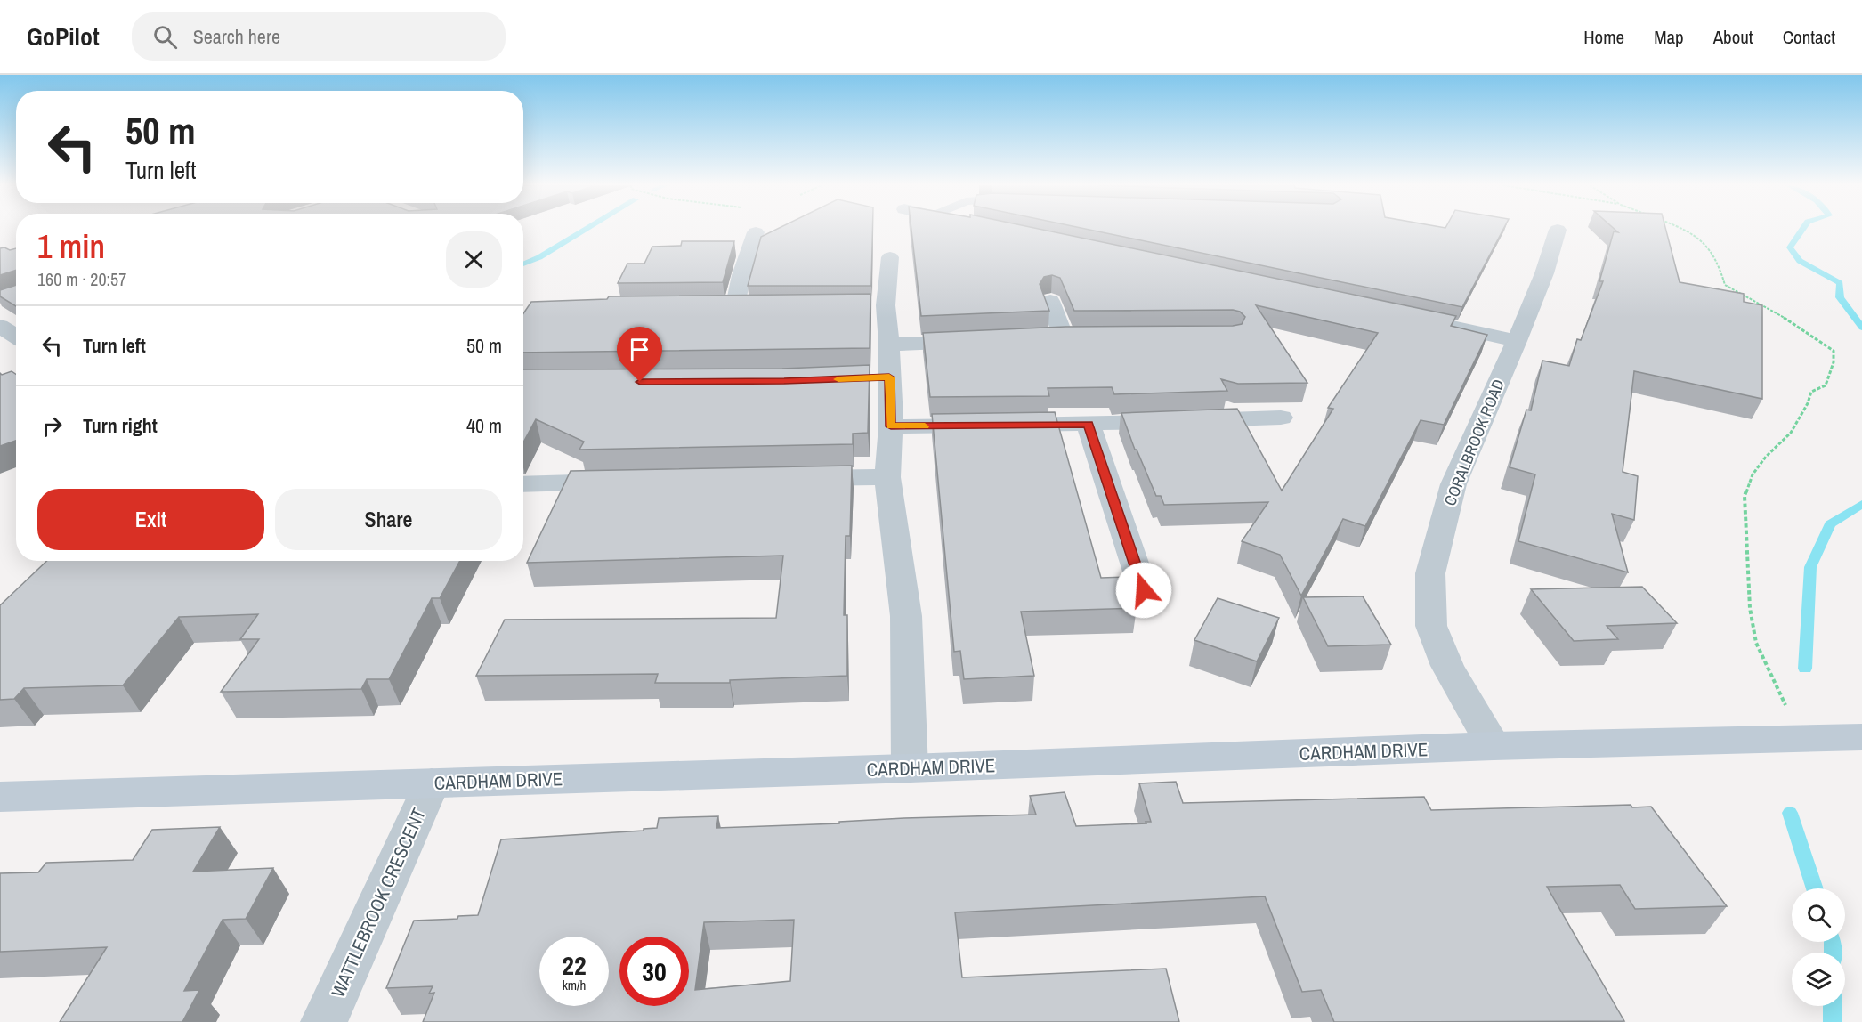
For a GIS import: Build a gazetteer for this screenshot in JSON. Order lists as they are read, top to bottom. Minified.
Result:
{"streets":{"street":["CORALBROOK ROAD","CARDHAM DRIVE","WATTLEBROOK CRESCENT"]},"crossings":[["CORALBROOK ROAD","CARDHAM DRIVE"],["CARDHAM DRIVE","WATTLEBROOK CRESCENT"]],"page":{"header":"GoPilot","search":"Search here","nav":["Home","Map","About","Contact"],"turn":["50 m","Turn left"],"heading":["1 min","160 m · 20:57"],"list":[{"name":"Turn left","value":"50 m"},{"name":"Turn right","value":"40 m"}],"buttons":["Exit","Share"],"speed":"22 km/h","limit":"30"}}
